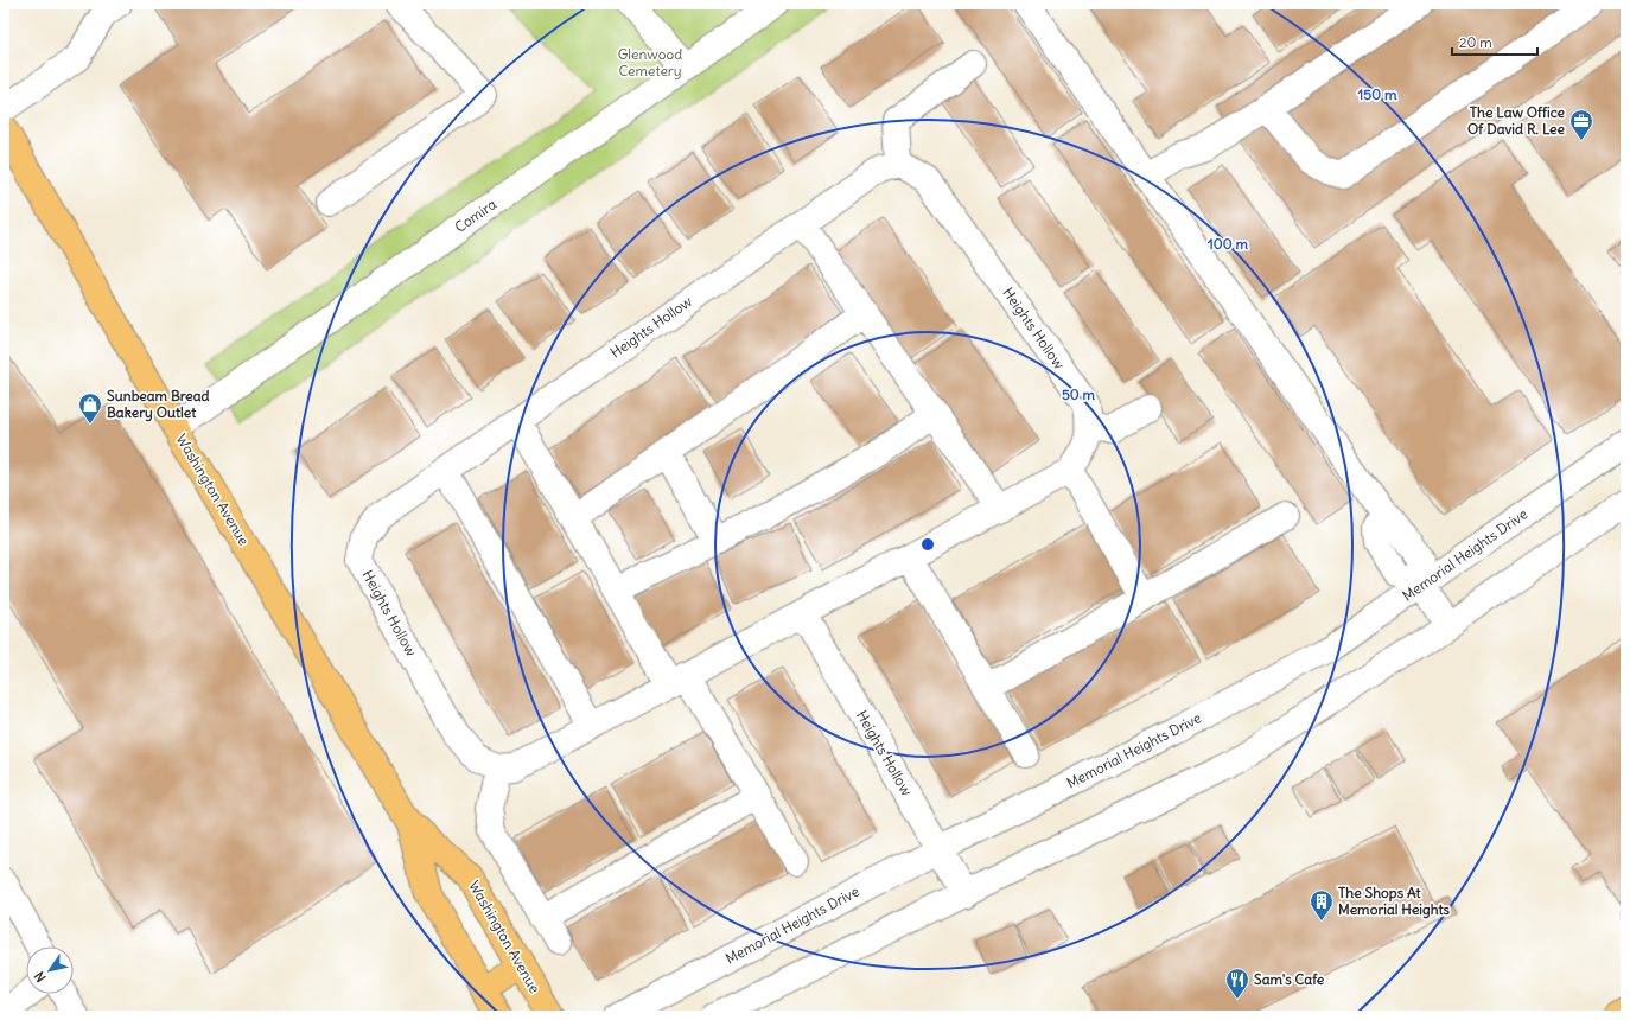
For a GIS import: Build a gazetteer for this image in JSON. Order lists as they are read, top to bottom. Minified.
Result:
{"streets":{"main road":["Washington Avenue"],"street":["Comira","Heights Hollow","Memorial Heights Drive"]},"crossings":[["Comira","Washington Avenue"],["Heights Hollow","Memorial Heights Drive"]],"parks":["Glenwood Cemetery"],"places":{"office":["The Law Office Of David R. Lee"],"shop":["Sunbeam Bread Bakery Outlet"],"building":["The Shops At Memorial Heights"],"restaurant":["Sam's Cafe"]},"scale_bar":"20 m","north":"bottom left","rings":["150 m","100 m","50 m"]}
